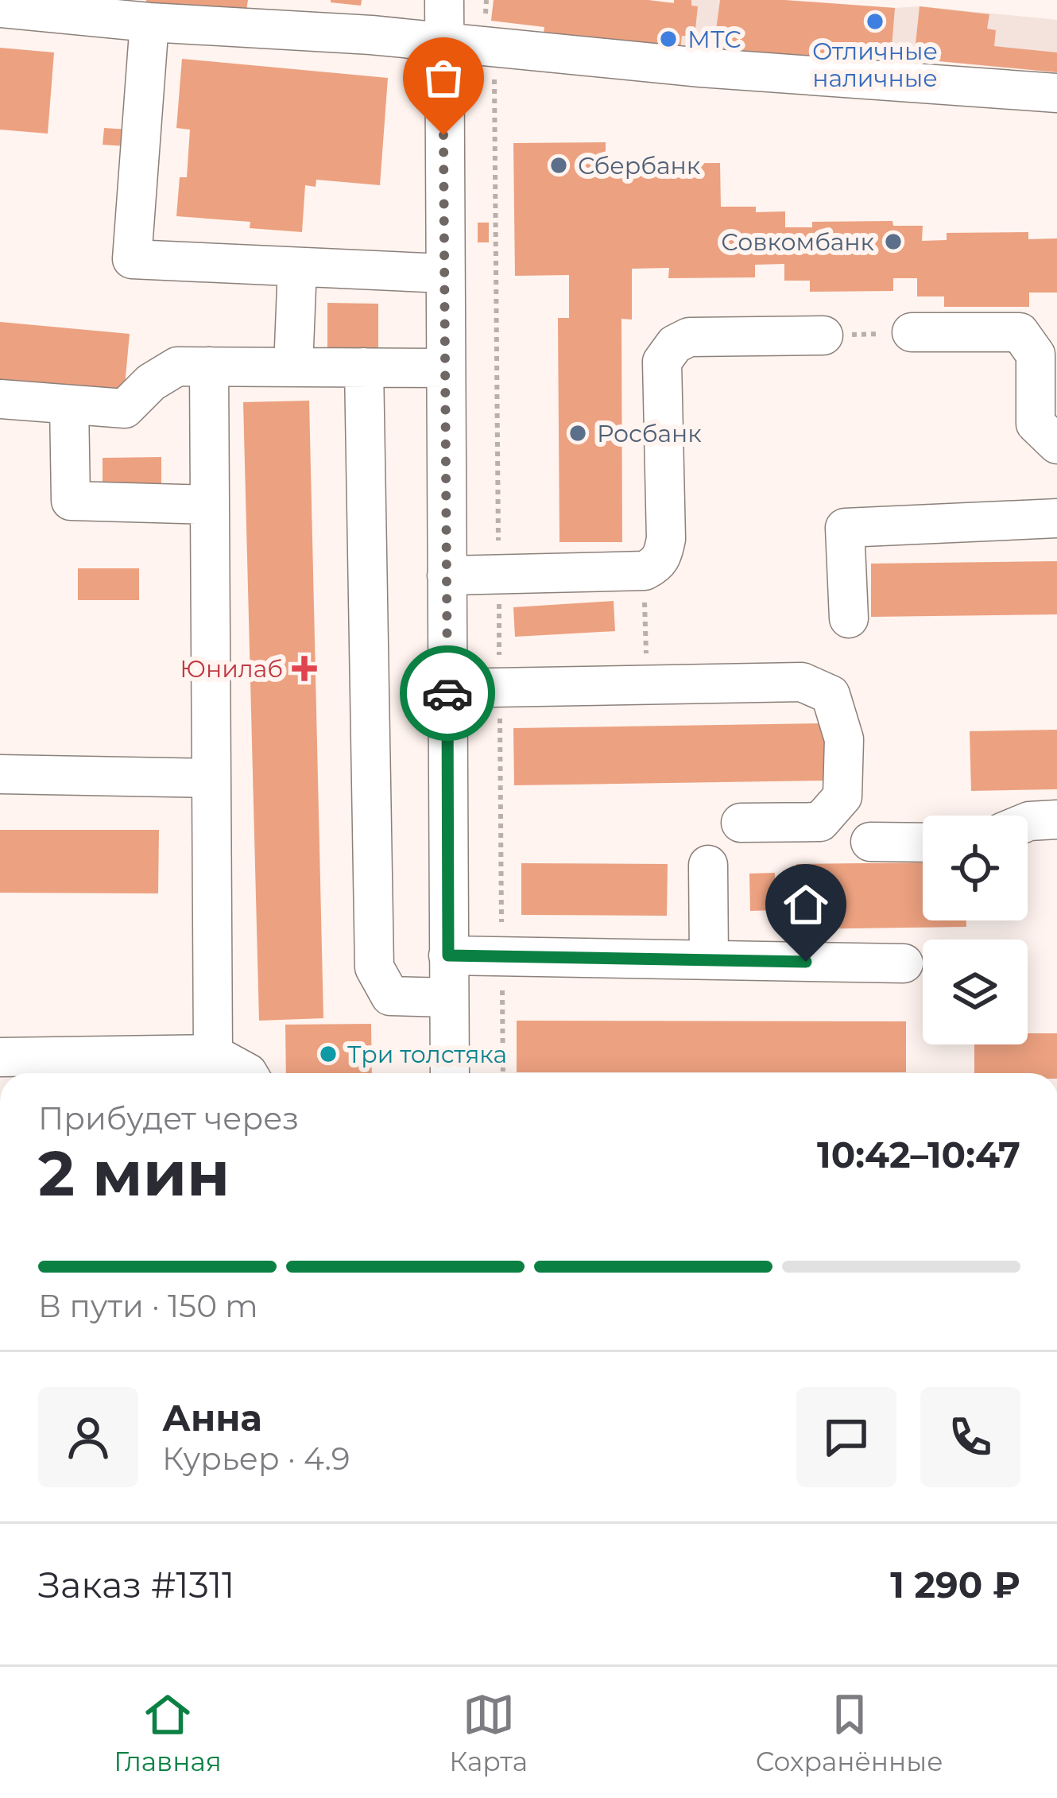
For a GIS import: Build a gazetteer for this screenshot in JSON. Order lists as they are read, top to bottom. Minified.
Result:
{"places":{"other":["Отличные наличные","МТС","Сбербанк","Совкомбанк","Росбанк","Три толстяка"],"health":["Юнилаб"]},"page":{"heading":["2 мин","Прибудет через","10:42–10:47"],"panel":["Анна","Курьер · 4.9","Заказ #1311","1 290 ₽"],"bar":"В пути · 150 m","tabs":["Главная","Карта","Сохранённые"]}}
